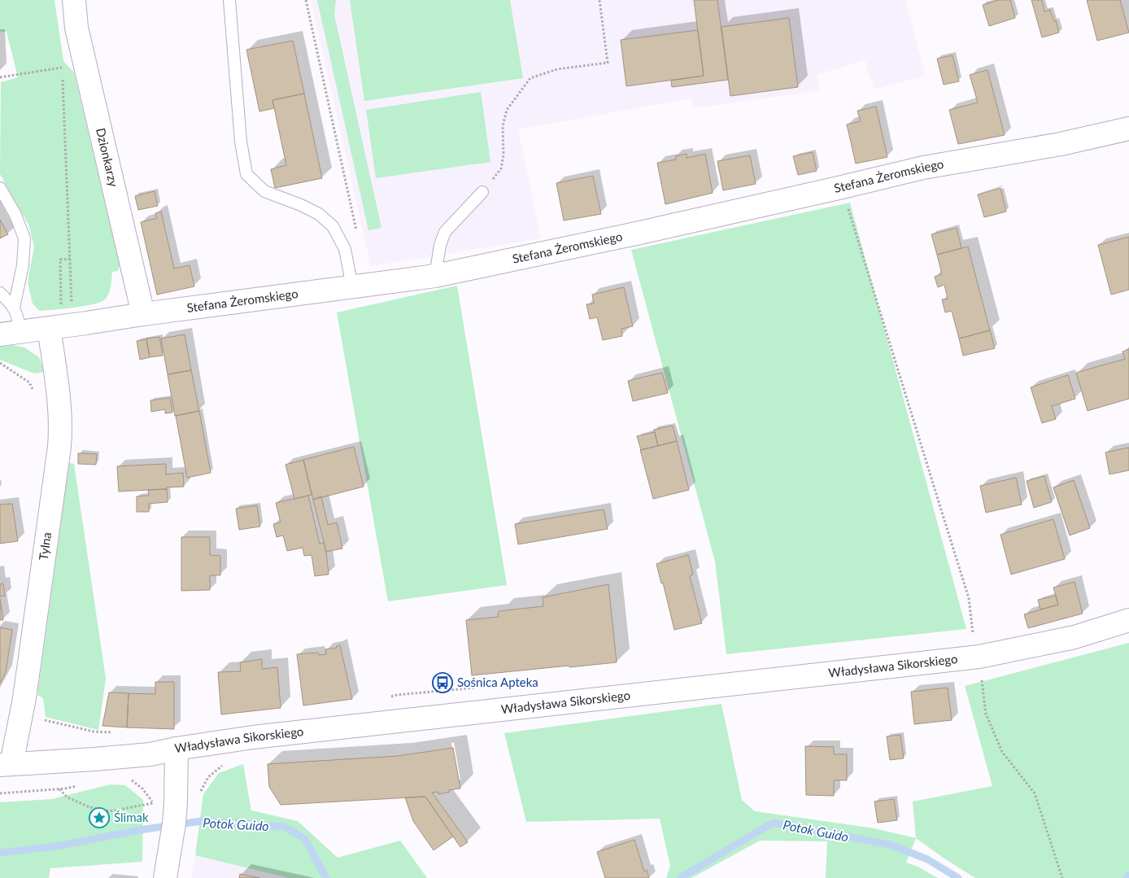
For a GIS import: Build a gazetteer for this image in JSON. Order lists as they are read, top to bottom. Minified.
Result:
{"streets":{"street":["Dzionkarzy","Stefana Żeromskiego","Tylna","Władysława Sikorskiego"]},"crossings":[["Dzionkarzy","Stefana Żeromskiego"],["Stefana Żeromskiego","Tylna"],["Tylna","Władysława Sikorskiego"]],"water":["Potok Guido"],"places":{"bus stop":["Sośnica Apteka"],"place":["Ślimak"]}}
